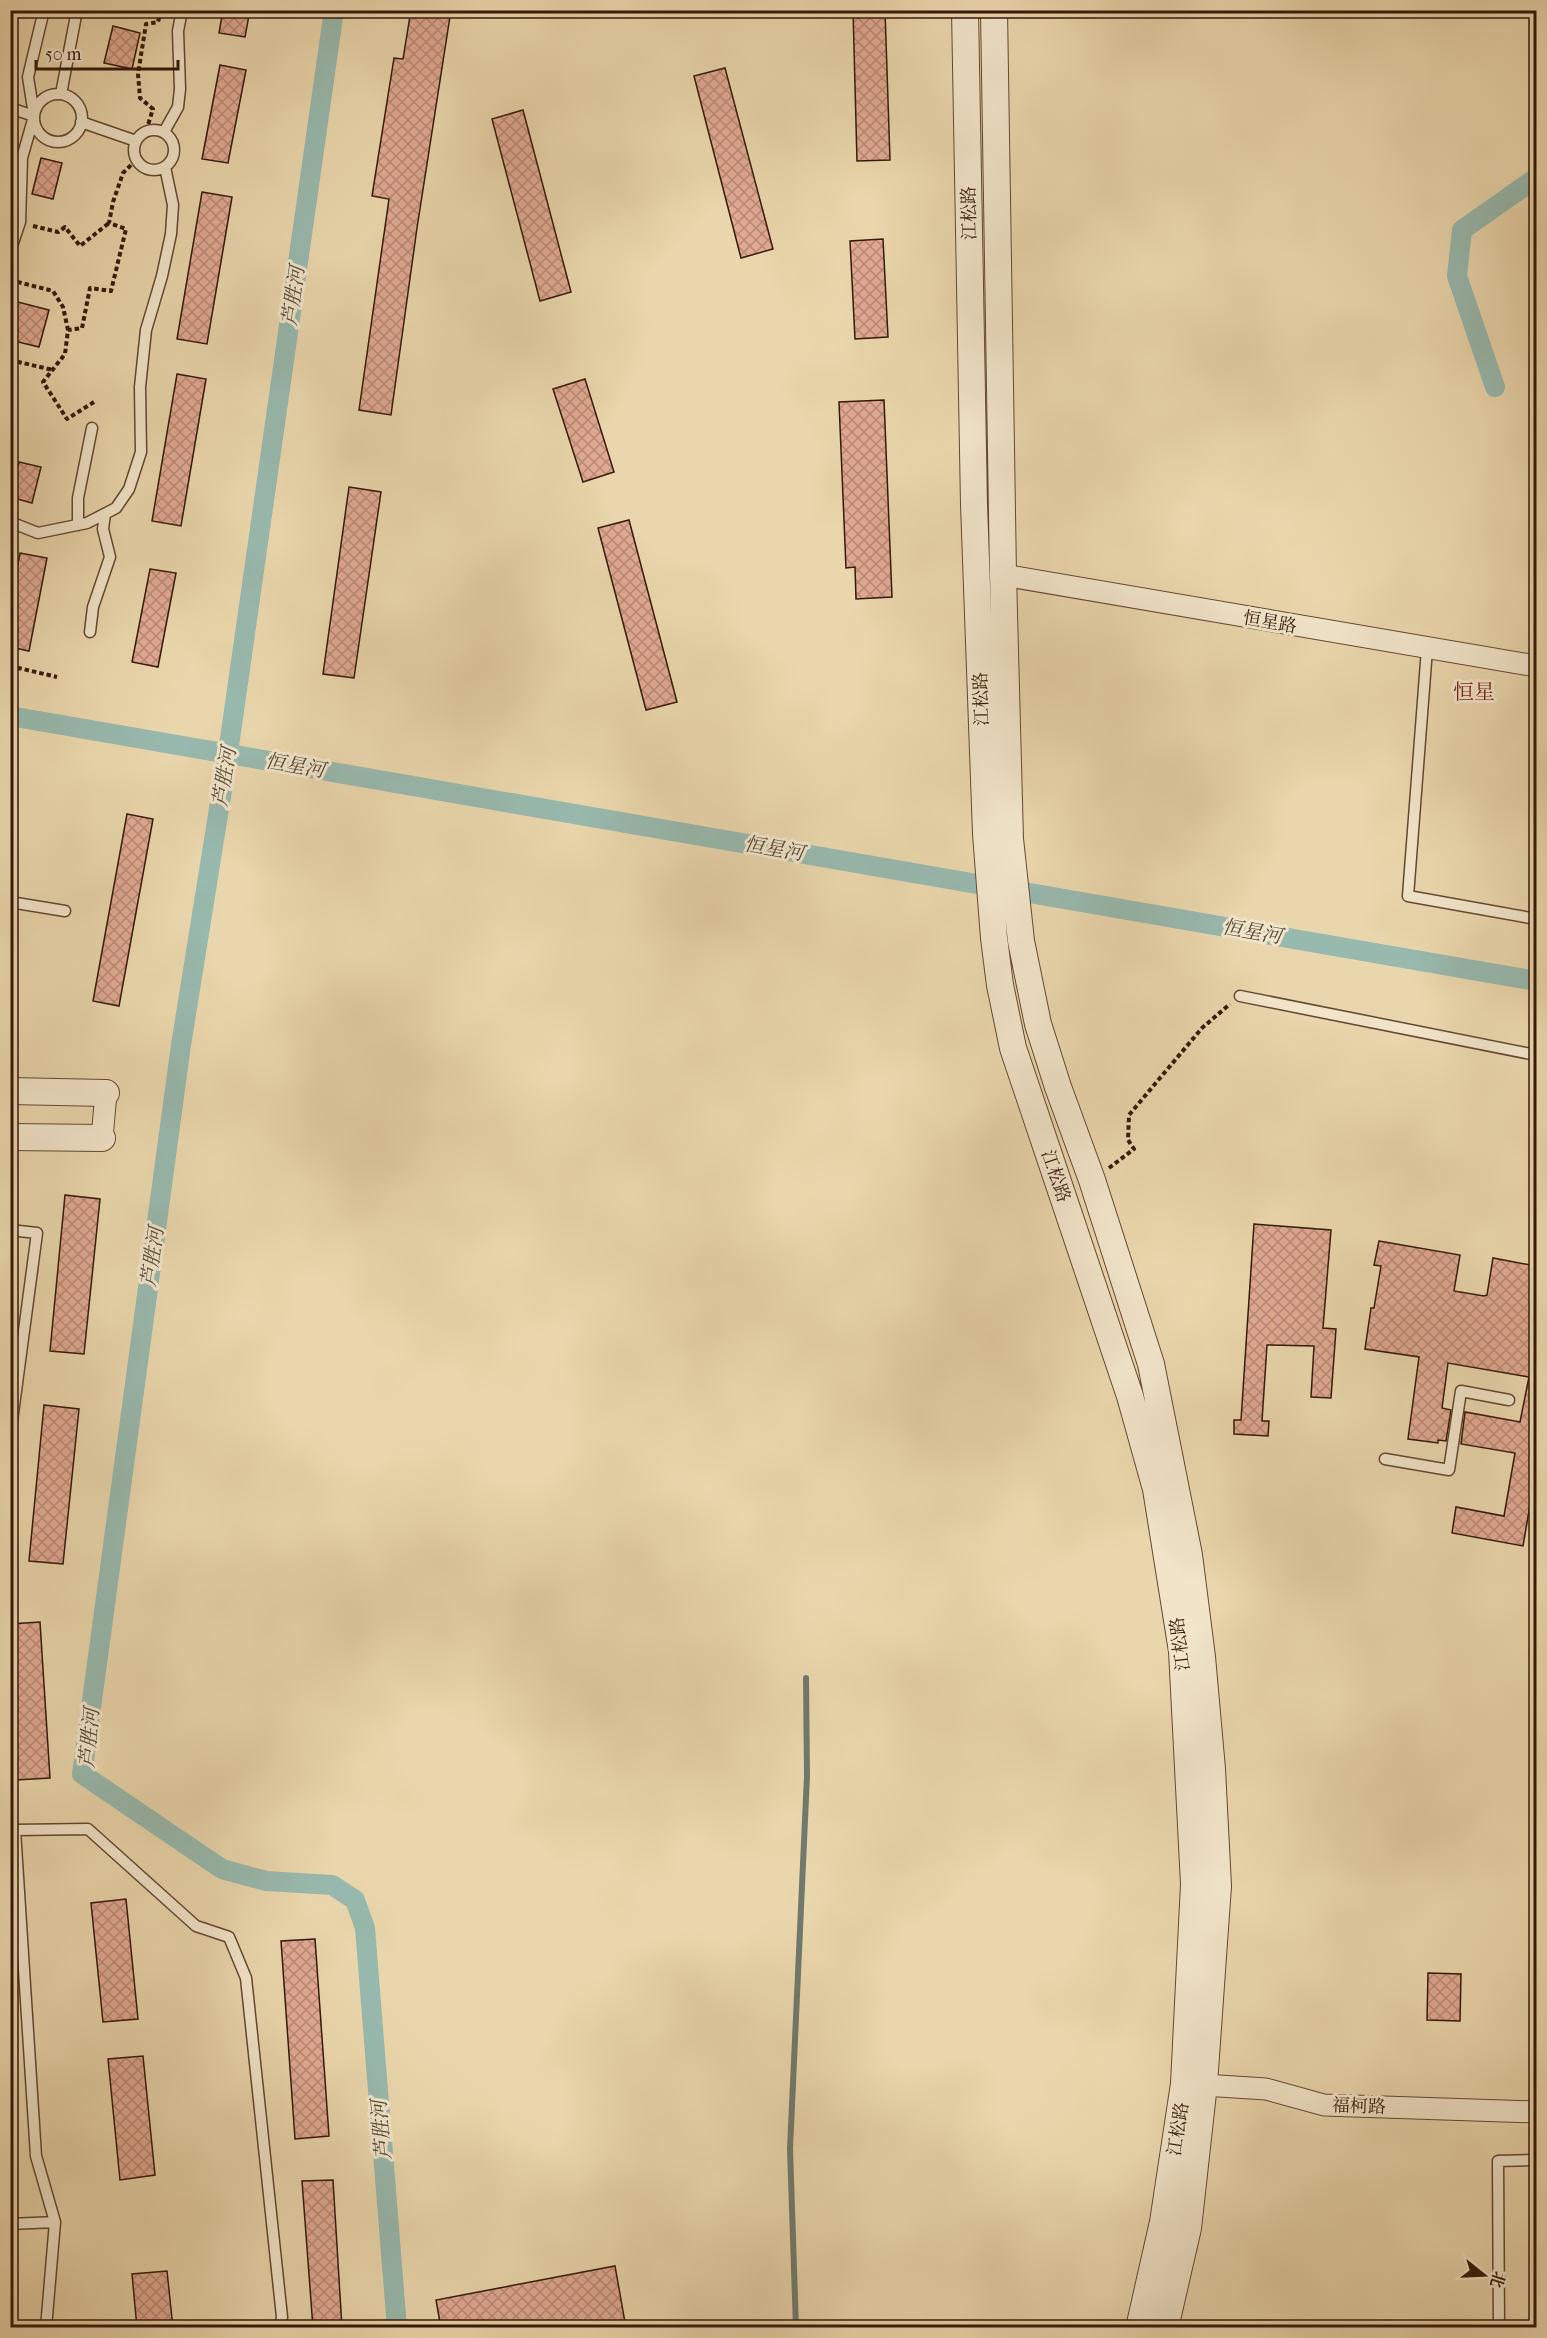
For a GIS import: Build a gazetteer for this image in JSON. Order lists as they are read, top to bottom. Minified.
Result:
{"streets":{"street":["江松路","恒星路","福柯路"]},"crossings":[["江松路","恒星路"],["江松路","福柯路"]],"districts":["恒星"],"water":["芦胜河","恒星河"],"scale_bar":"50 m","north":"right"}
